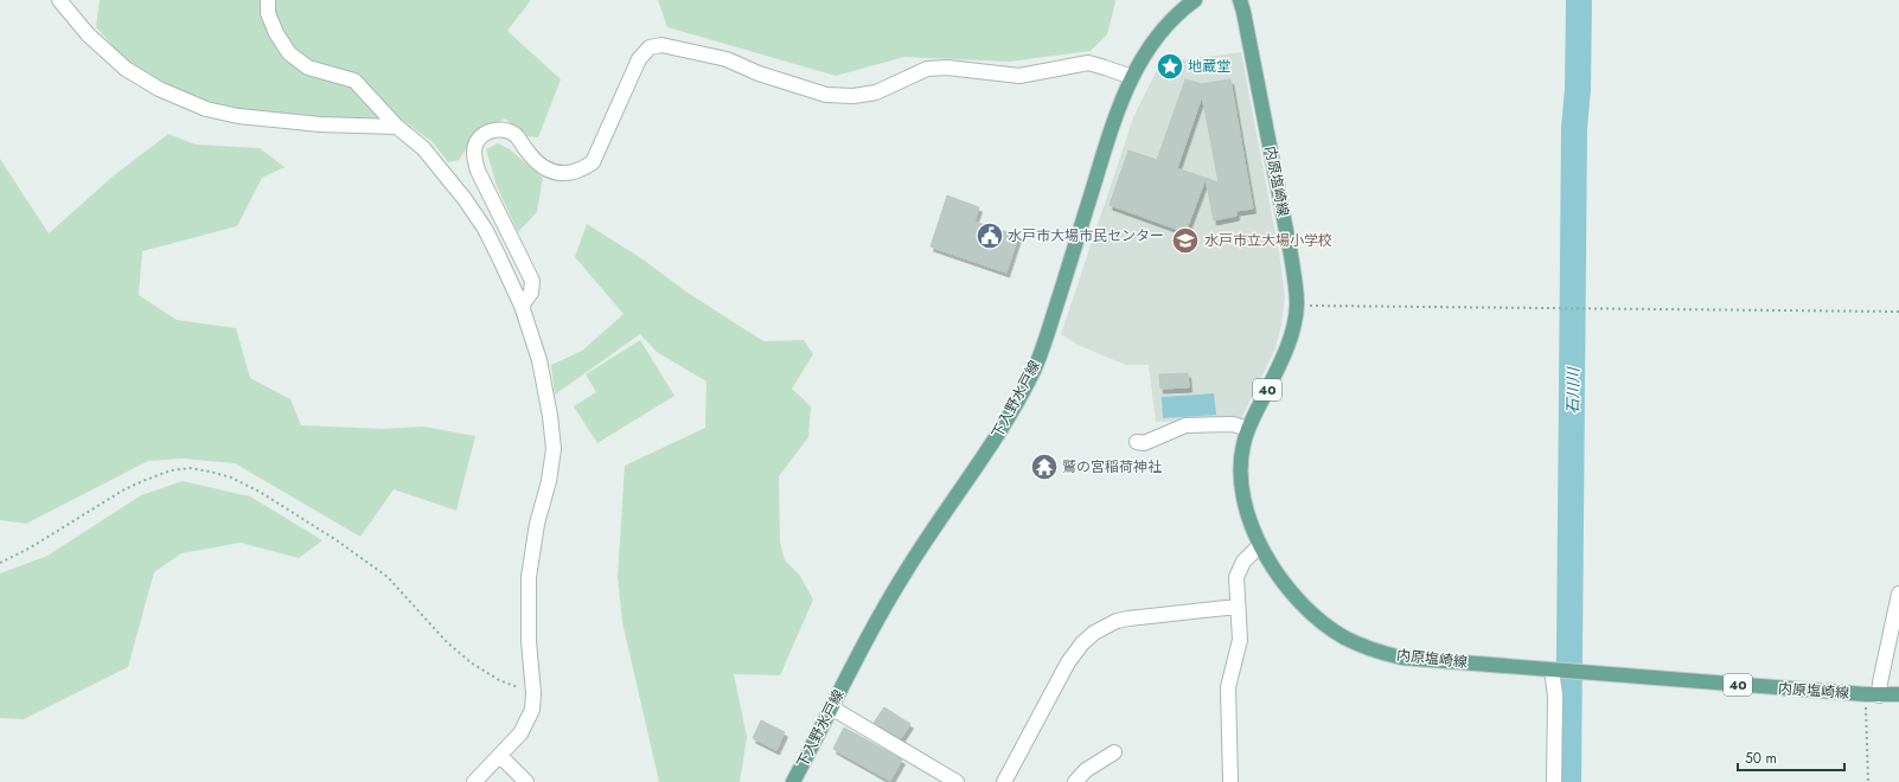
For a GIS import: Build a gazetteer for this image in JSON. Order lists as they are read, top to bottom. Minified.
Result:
{"streets":{"main road":["内原塩崎線","40","下入野水戸線"]},"water":["石川川"],"places":{"place":["地蔵堂"],"public building":["水戸市大場市民センター"],"school or university":["水戸市立大場小学校"],"temple":["鷲の宮稲荷神社"]},"scale_bar":"50 m"}
